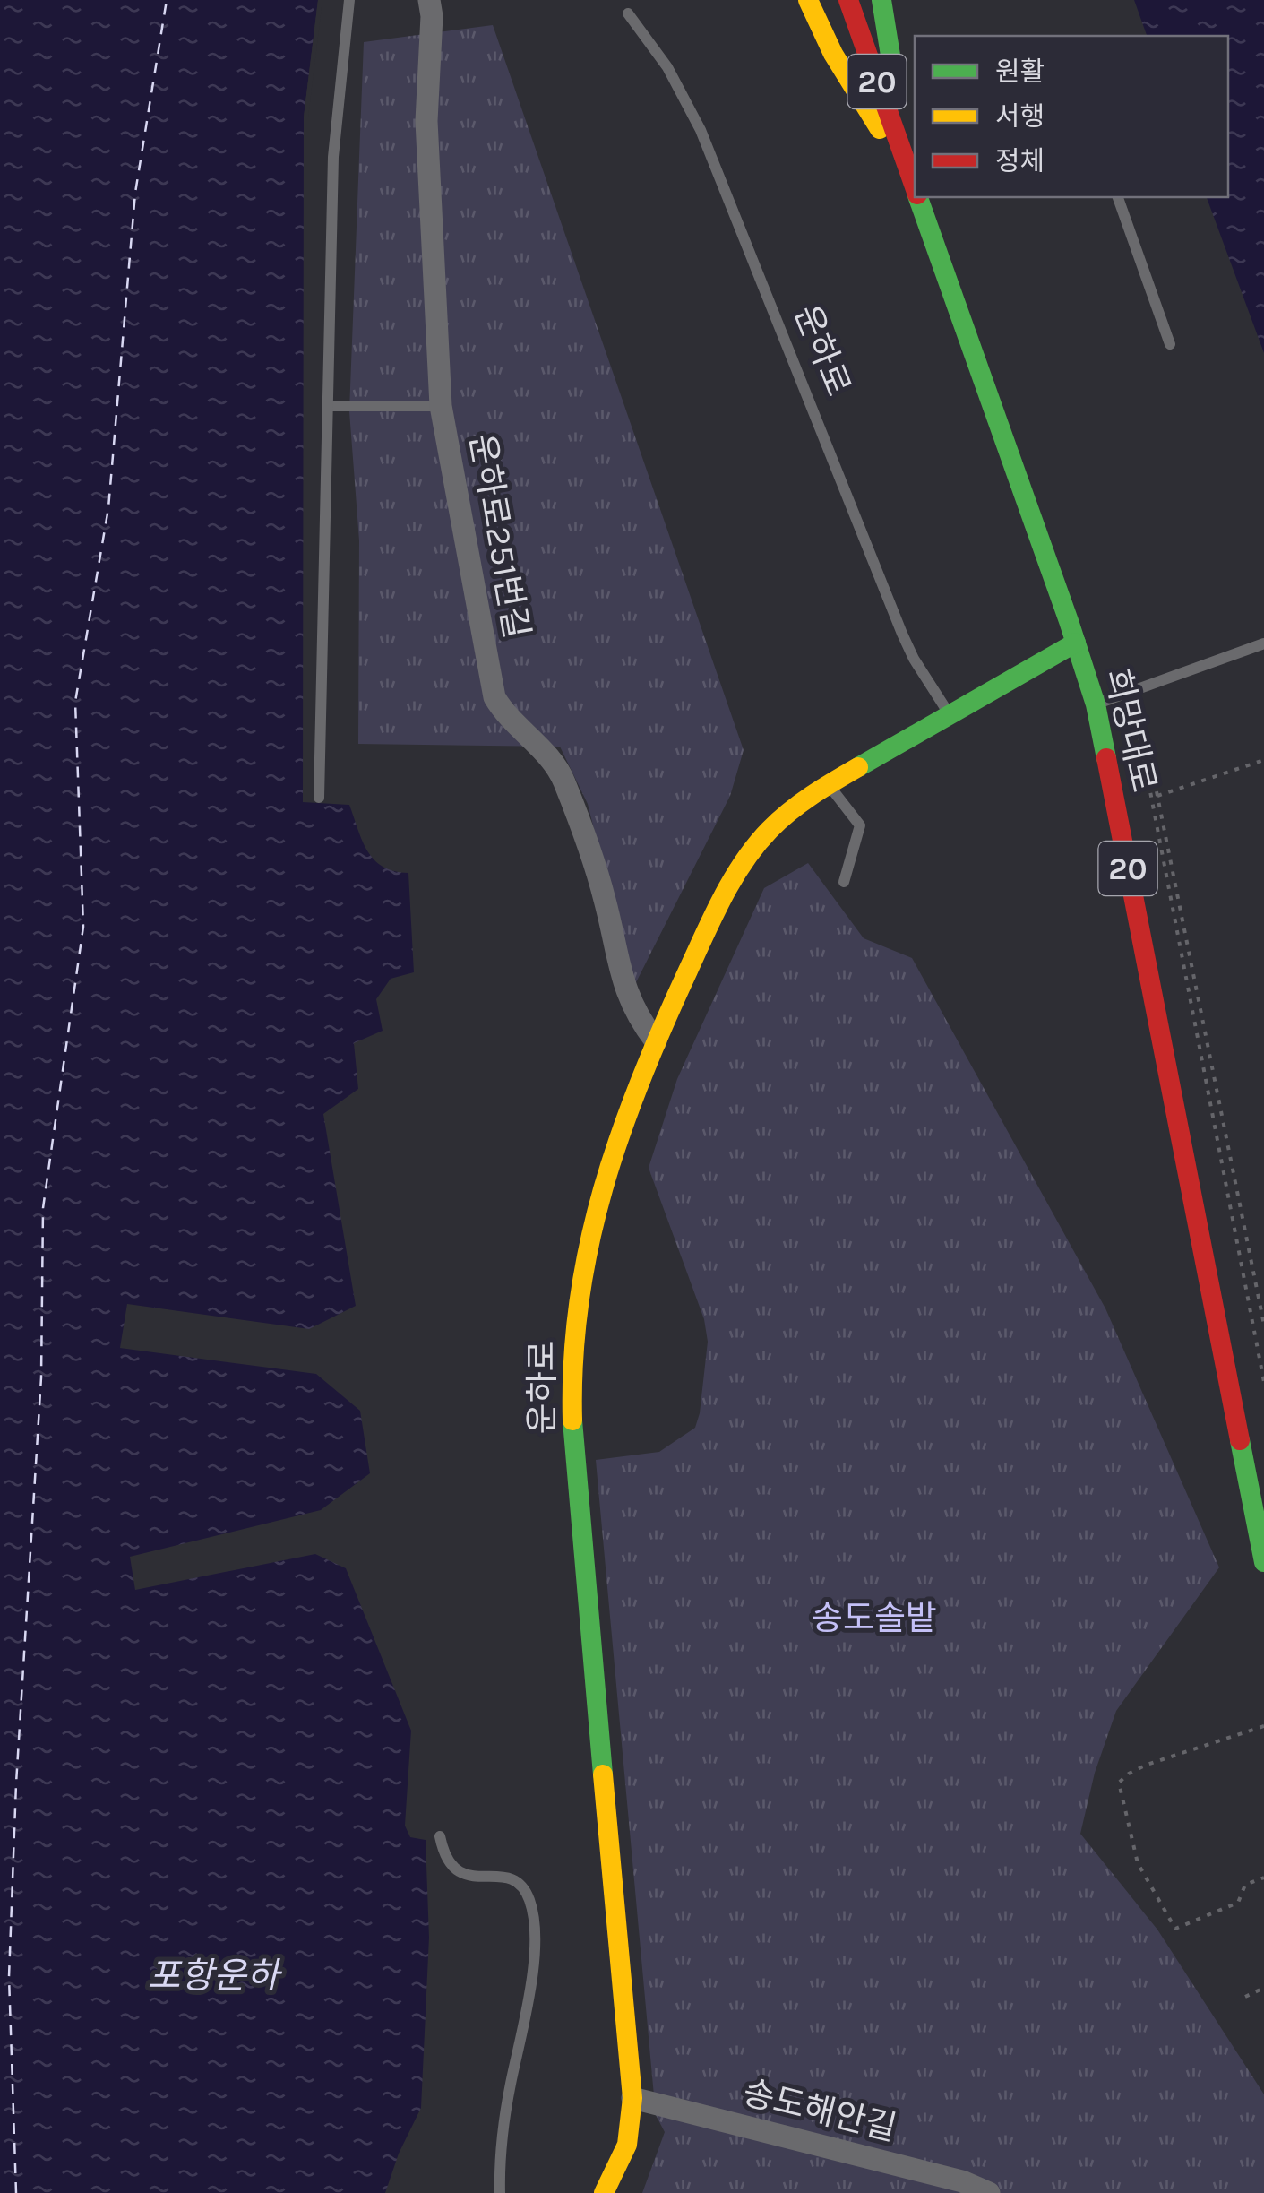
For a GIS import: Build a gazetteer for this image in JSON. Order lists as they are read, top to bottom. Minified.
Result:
{"streets":{"main road":["20","운하로","희망대로"],"street":["운하로251번길","송도해안길"]},"crossings":[["운하로","운하로251번길"],["운하로","희망대로"],["운하로","송도해안길"]],"water":["포항운하"],"parks":["송도솔밭"],"legend":["원활","서행","정체"]}
